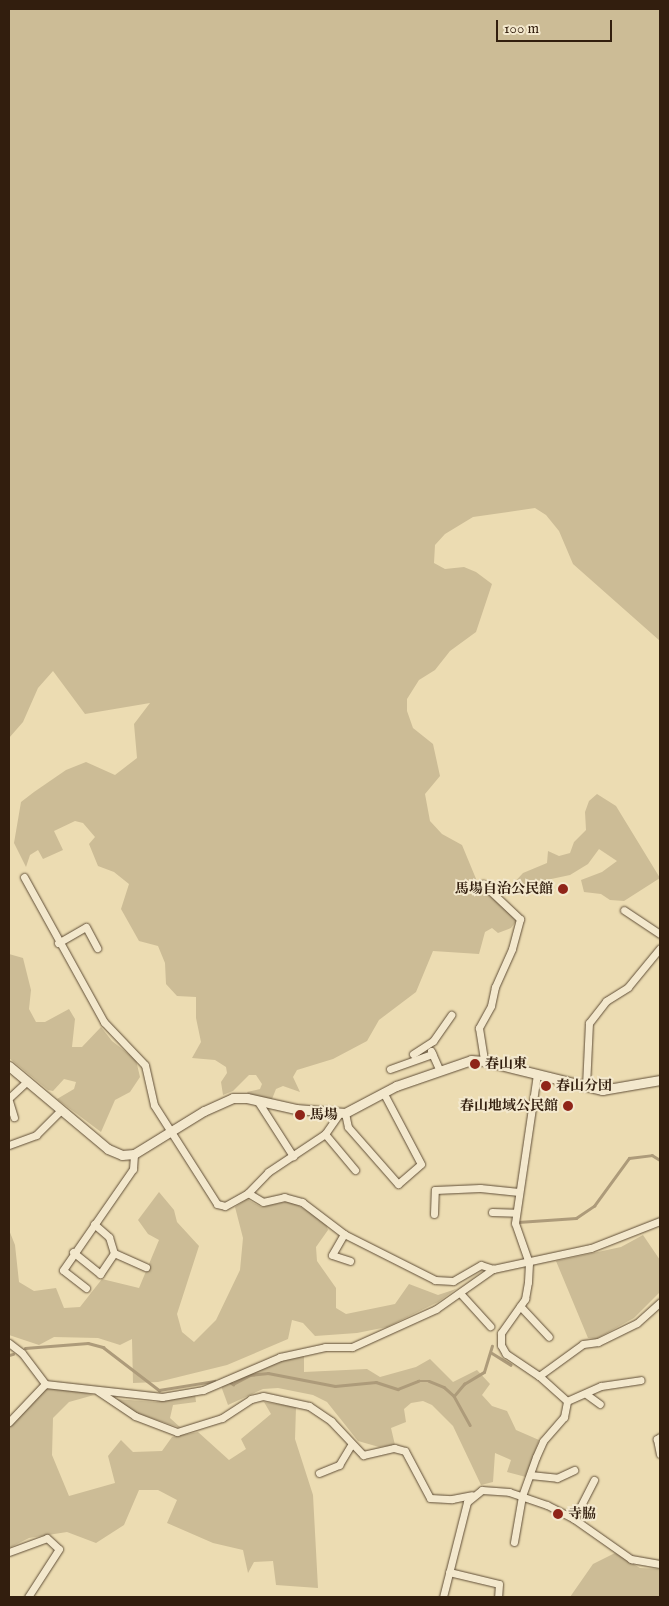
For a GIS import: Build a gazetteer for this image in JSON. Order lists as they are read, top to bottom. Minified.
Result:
{"places":["馬場自治公民館","春山東","春山分団","春山地域公民館","馬場","寺脇"],"scale_bar":"100 m"}
